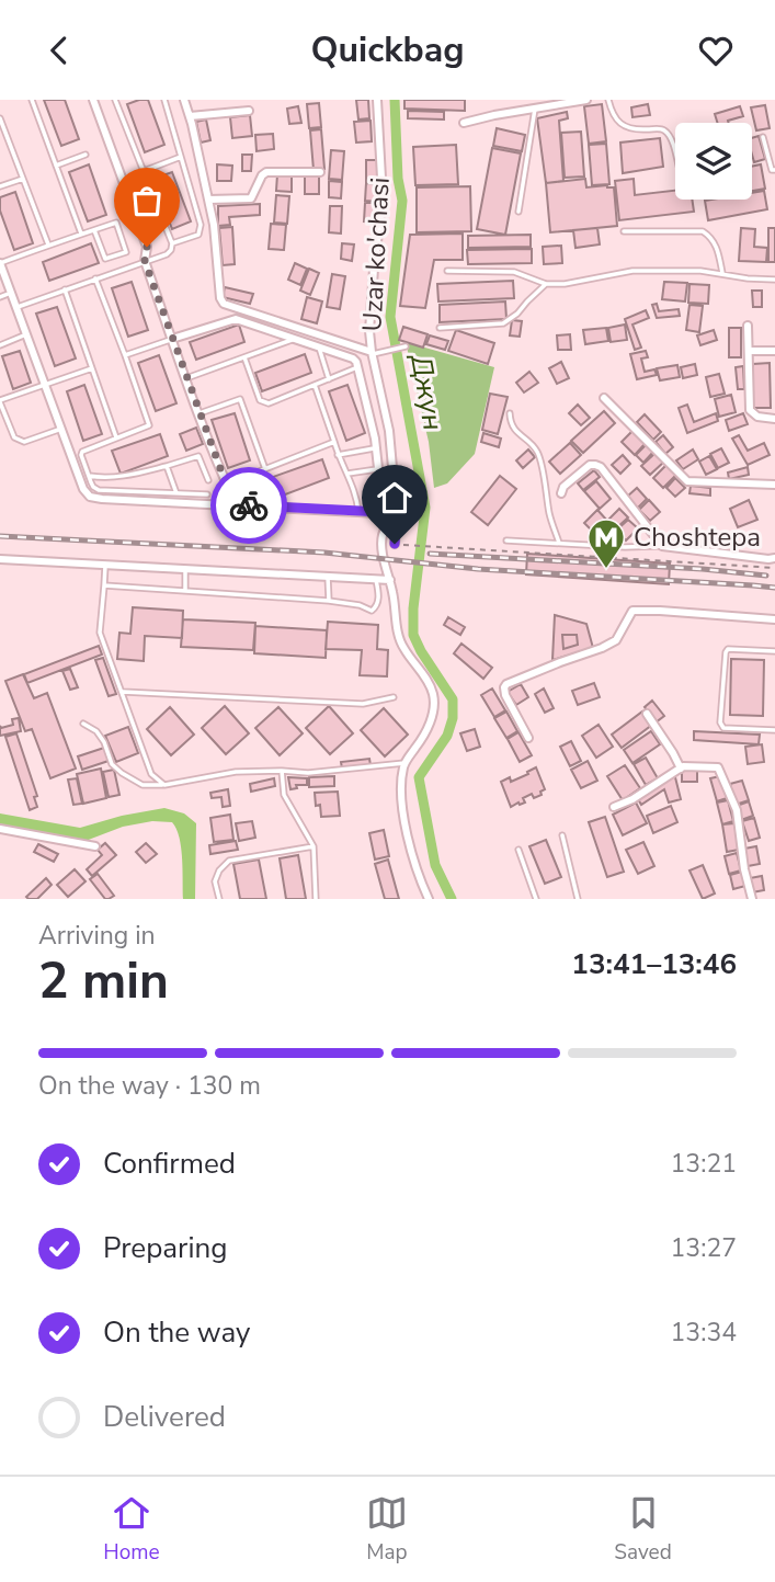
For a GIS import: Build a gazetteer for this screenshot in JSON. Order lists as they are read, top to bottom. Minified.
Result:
{"streets":{"street":["Uzar ko'chasi"]},"water":["Джун"],"places":{"metro station":["Choshtepa"]},"page":{"header":"Quickbag","heading":["2 min","Arriving in","13:41–13:46"],"bar":"On the way · 130 m","list":[["Confirmed","13:21"],["Preparing","13:27"],["On the way","13:34"],"Delivered"],"tabs":["Home","Map","Saved"]}}
